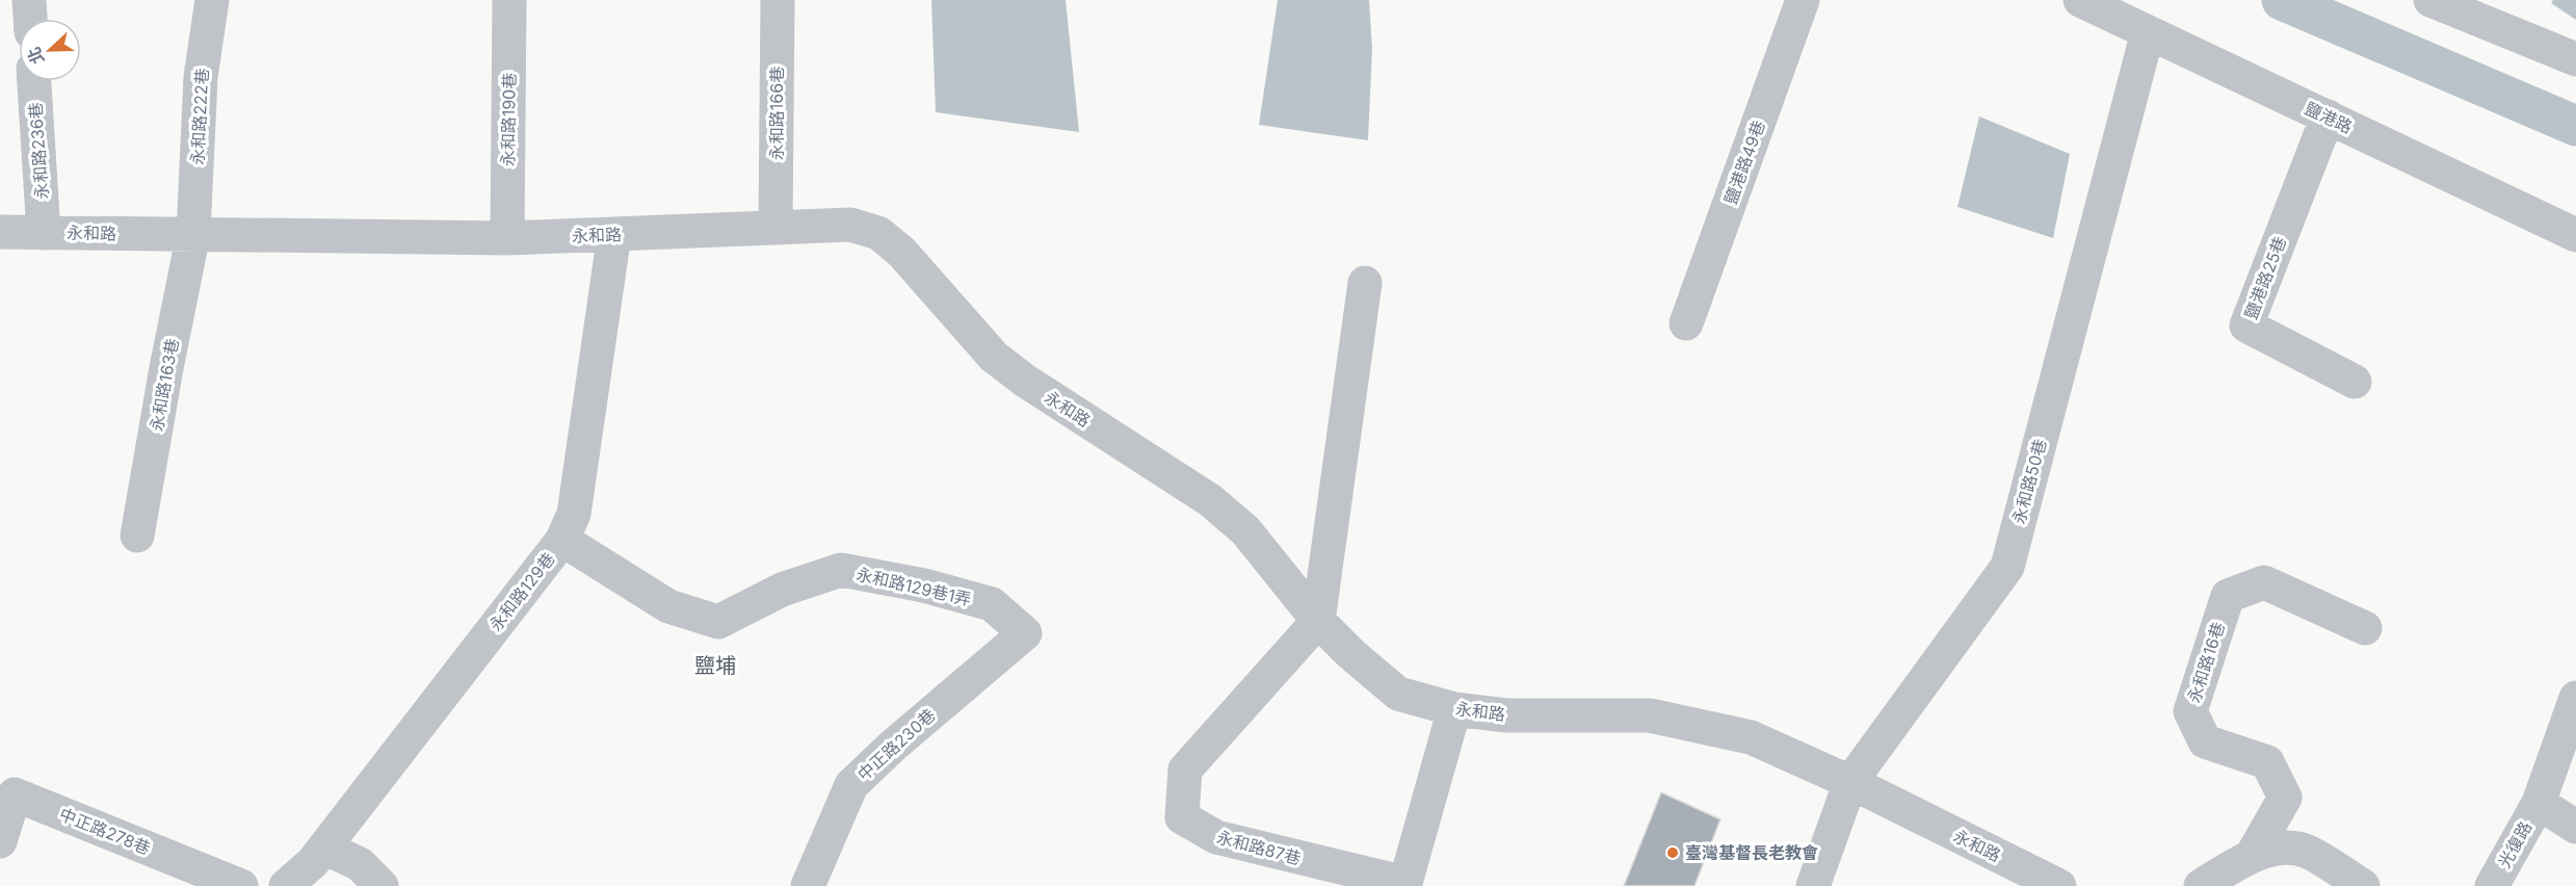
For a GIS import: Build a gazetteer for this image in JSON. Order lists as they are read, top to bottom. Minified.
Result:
{"streets":{"street":["永和路166巷","永和路222巷","鹽港路","永和路190巷","永和路236巷","鹽港路49巷","永和路","鹽港路25巷","永和路163巷","永和路50巷","永和路129巷1弄","永和路129巷","永和路16巷","中正路230巷","中正路278巷","光復路","永和路87巷"]},"crossings":[["永和路166巷","永和路"],["永和路222巷","永和路"],["永和路222巷","永和路163巷"],["鹽港路","鹽港路25巷"],["鹽港路","永和路50巷"],["永和路190巷","永和路"],["永和路236巷","永和路"],["永和路","永和路163巷"],["永和路","永和路50巷"],["永和路","永和路129巷"],["永和路","永和路87巷"],["永和路129巷1弄","永和路129巷"],["永和路129巷1弄","中正路230巷"]],"districts":["鹽埔"],"places":["臺灣基督長老教會"],"north":"left"}
